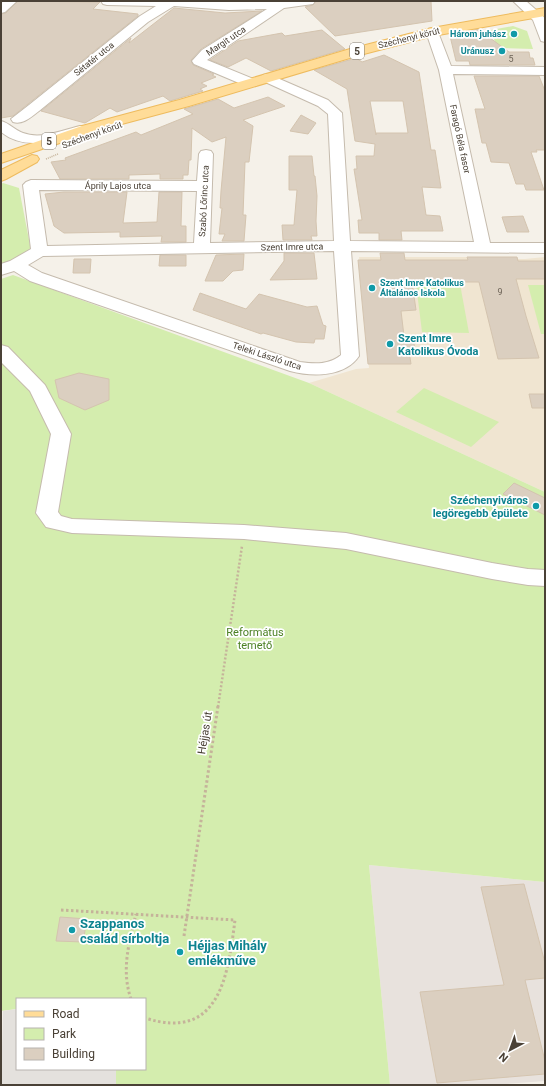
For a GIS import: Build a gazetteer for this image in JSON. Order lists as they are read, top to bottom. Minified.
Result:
{"streets":{"main road":["Széchenyi körút","5"],"street":["Margit utca","Sétatér utca","Faragó Béla fasor","Áprily Lajos utca","Szabó Lőrinc utca","Szent Imre utca","Teleki László utca"],"path":["Héjjas út"]},"crossings":[["Széchenyi körút","Margit utca"],["Széchenyi körút","5"],["Széchenyi körút","Faragó Béla fasor"],["Széchenyi körút","Teleki László utca"],["Faragó Béla fasor","Szent Imre utca"],["Áprily Lajos utca","Szabó Lőrinc utca"],["Áprily Lajos utca","Szent Imre utca"],["Áprily Lajos utca","Teleki László utca"],["Szabó Lőrinc utca","Szent Imre utca"],["Szent Imre utca","Teleki László utca"]],"parks":["Református temető"],"places":["Három juhász","Uránusz","Szent Imre Katolikus Általános Iskola","Szent Imre Katolikus Óvoda","Széchenyiváros legöregebb épülete","Szappanos család sírboltja","Héjjas Mihály emlékműve"],"house_numbers":["5","9"],"legend":["Road","Park","Building"],"north":"bottom left"}
